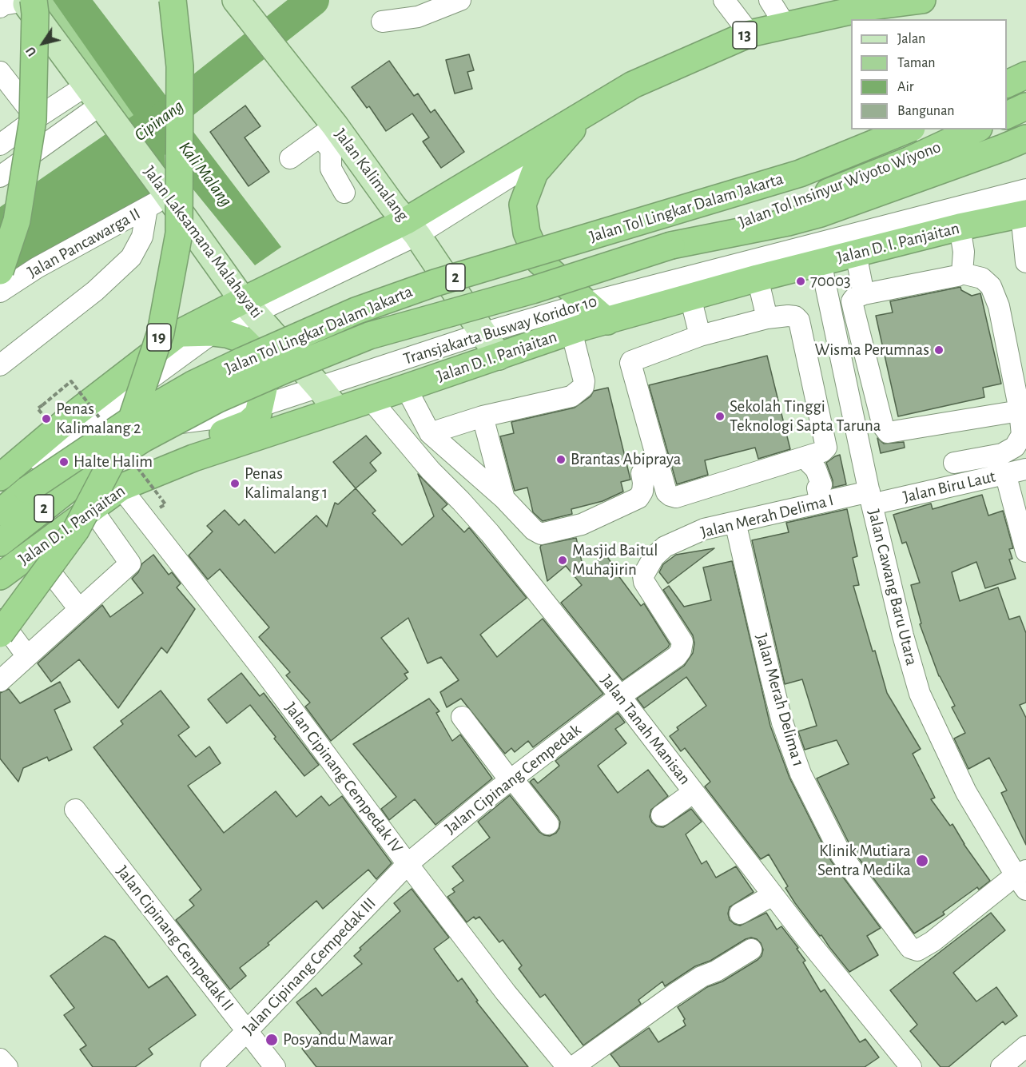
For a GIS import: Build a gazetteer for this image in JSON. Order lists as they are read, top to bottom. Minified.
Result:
{"streets":{"highway":["13","Jalan Tol Insinyur Wiyoto Wiyono","Jalan Tol Lingkar Dalam Jakarta","Jalan D. I. Panjaitan","2","19"],"main road":["Jalan Kalimalang","Jalan Laksamana Malahayati"],"street":["Jalan Pancawarga II","Transjakarta Busway Koridor 10","Jalan Biru Laut","Jalan Merah Delima I","Jalan Cawang Baru Utara","Jalan Merah Delima 1","Jalan Tanah Manisan","Jalan Cipinang Cempedak IV","Jalan Cipinang Cempedak","Jalan Cipinang Cempedak II","Jalan Cipinang Cempedak III"]},"crossings":[["Jalan Kalimalang","Jalan D. I. Panjaitan"],["Jalan Kalimalang","Transjakarta Busway Koridor 10"],["Jalan Tol Insinyur Wiyoto Wiyono","Jalan Tol Lingkar Dalam Jakarta"],["Jalan Laksamana Malahayati","Jalan Pancawarga II"],["Jalan Laksamana Malahayati","Jalan D. I. Panjaitan"],["Jalan Laksamana Malahayati","Transjakarta Busway Koridor 10"],["Jalan D. I. Panjaitan","Transjakarta Busway Koridor 10"],["Jalan D. I. Panjaitan","Jalan Cawang Baru Utara"],["Jalan D. I. Panjaitan","Jalan Tanah Manisan"],["Jalan D. I. Panjaitan","Jalan Cipinang Cempedak IV"],["Jalan Biru Laut","Jalan Merah Delima I"],["Jalan Biru Laut","Jalan Cawang Baru Utara"],["Jalan Merah Delima I","Jalan Cawang Baru Utara"],["Jalan Merah Delima I","Jalan Merah Delima 1"],["Jalan Merah Delima I","Jalan Tanah Manisan"],["Jalan Merah Delima I","Jalan Cipinang Cempedak"],["Jalan Cawang Baru Utara","Jalan Merah Delima 1"],["Jalan Tanah Manisan","Jalan Cipinang Cempedak"],["Jalan Cipinang Cempedak IV","Jalan Cipinang Cempedak"],["Jalan Cipinang Cempedak IV","Jalan Cipinang Cempedak III"],["Jalan Cipinang Cempedak","Jalan Cipinang Cempedak III"],["Jalan Cipinang Cempedak II","Jalan Cipinang Cempedak III"]],"water":["Cipinang","Kali Malang"],"places":["70003","Wisma Perumnas","Sekolah Tinggi Teknologi Sapta Taruna","Penas Kalimalang 2","Brantas Abipraya","Halte Halim","Penas Kalimalang 1","Masjid Baitul Muhajirin","Klinik Mutiara Sentra Medika","Posyandu Mawar"],"legend":["Jalan","Taman","Air","Bangunan"],"north":"bottom left"}
